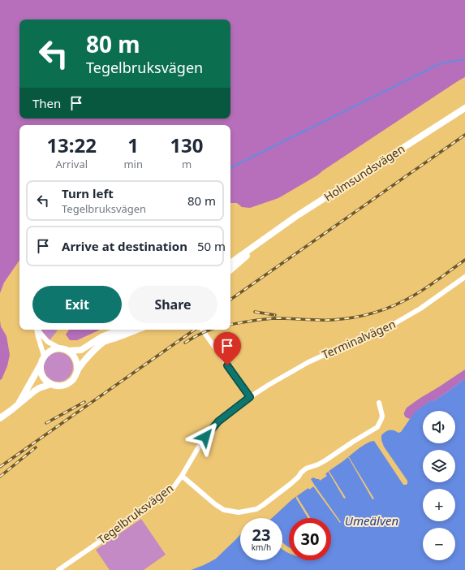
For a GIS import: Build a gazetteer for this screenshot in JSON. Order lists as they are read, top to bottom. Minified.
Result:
{"streets":{"main road":["Holmsundsvägen"],"street":["Terminalvägen","Tegelbruksvägen"]},"crossings":[["Terminalvägen","Tegelbruksvägen"]],"water":["Umeälven"],"page":{"turn":["80 m","Tegelbruksvägen"],"then":"Then","eta":["13:22","Arrival","1","min","130","m"],"list":[{"name":"Turn left","note":"Tegelbruksvägen","value":"80 m"},{"name":"Arrive at destination","value":"50 m"}],"buttons":["Exit","Share"],"map_buttons":["+","−"],"speed":"23 km/h","limit":"30"}}
